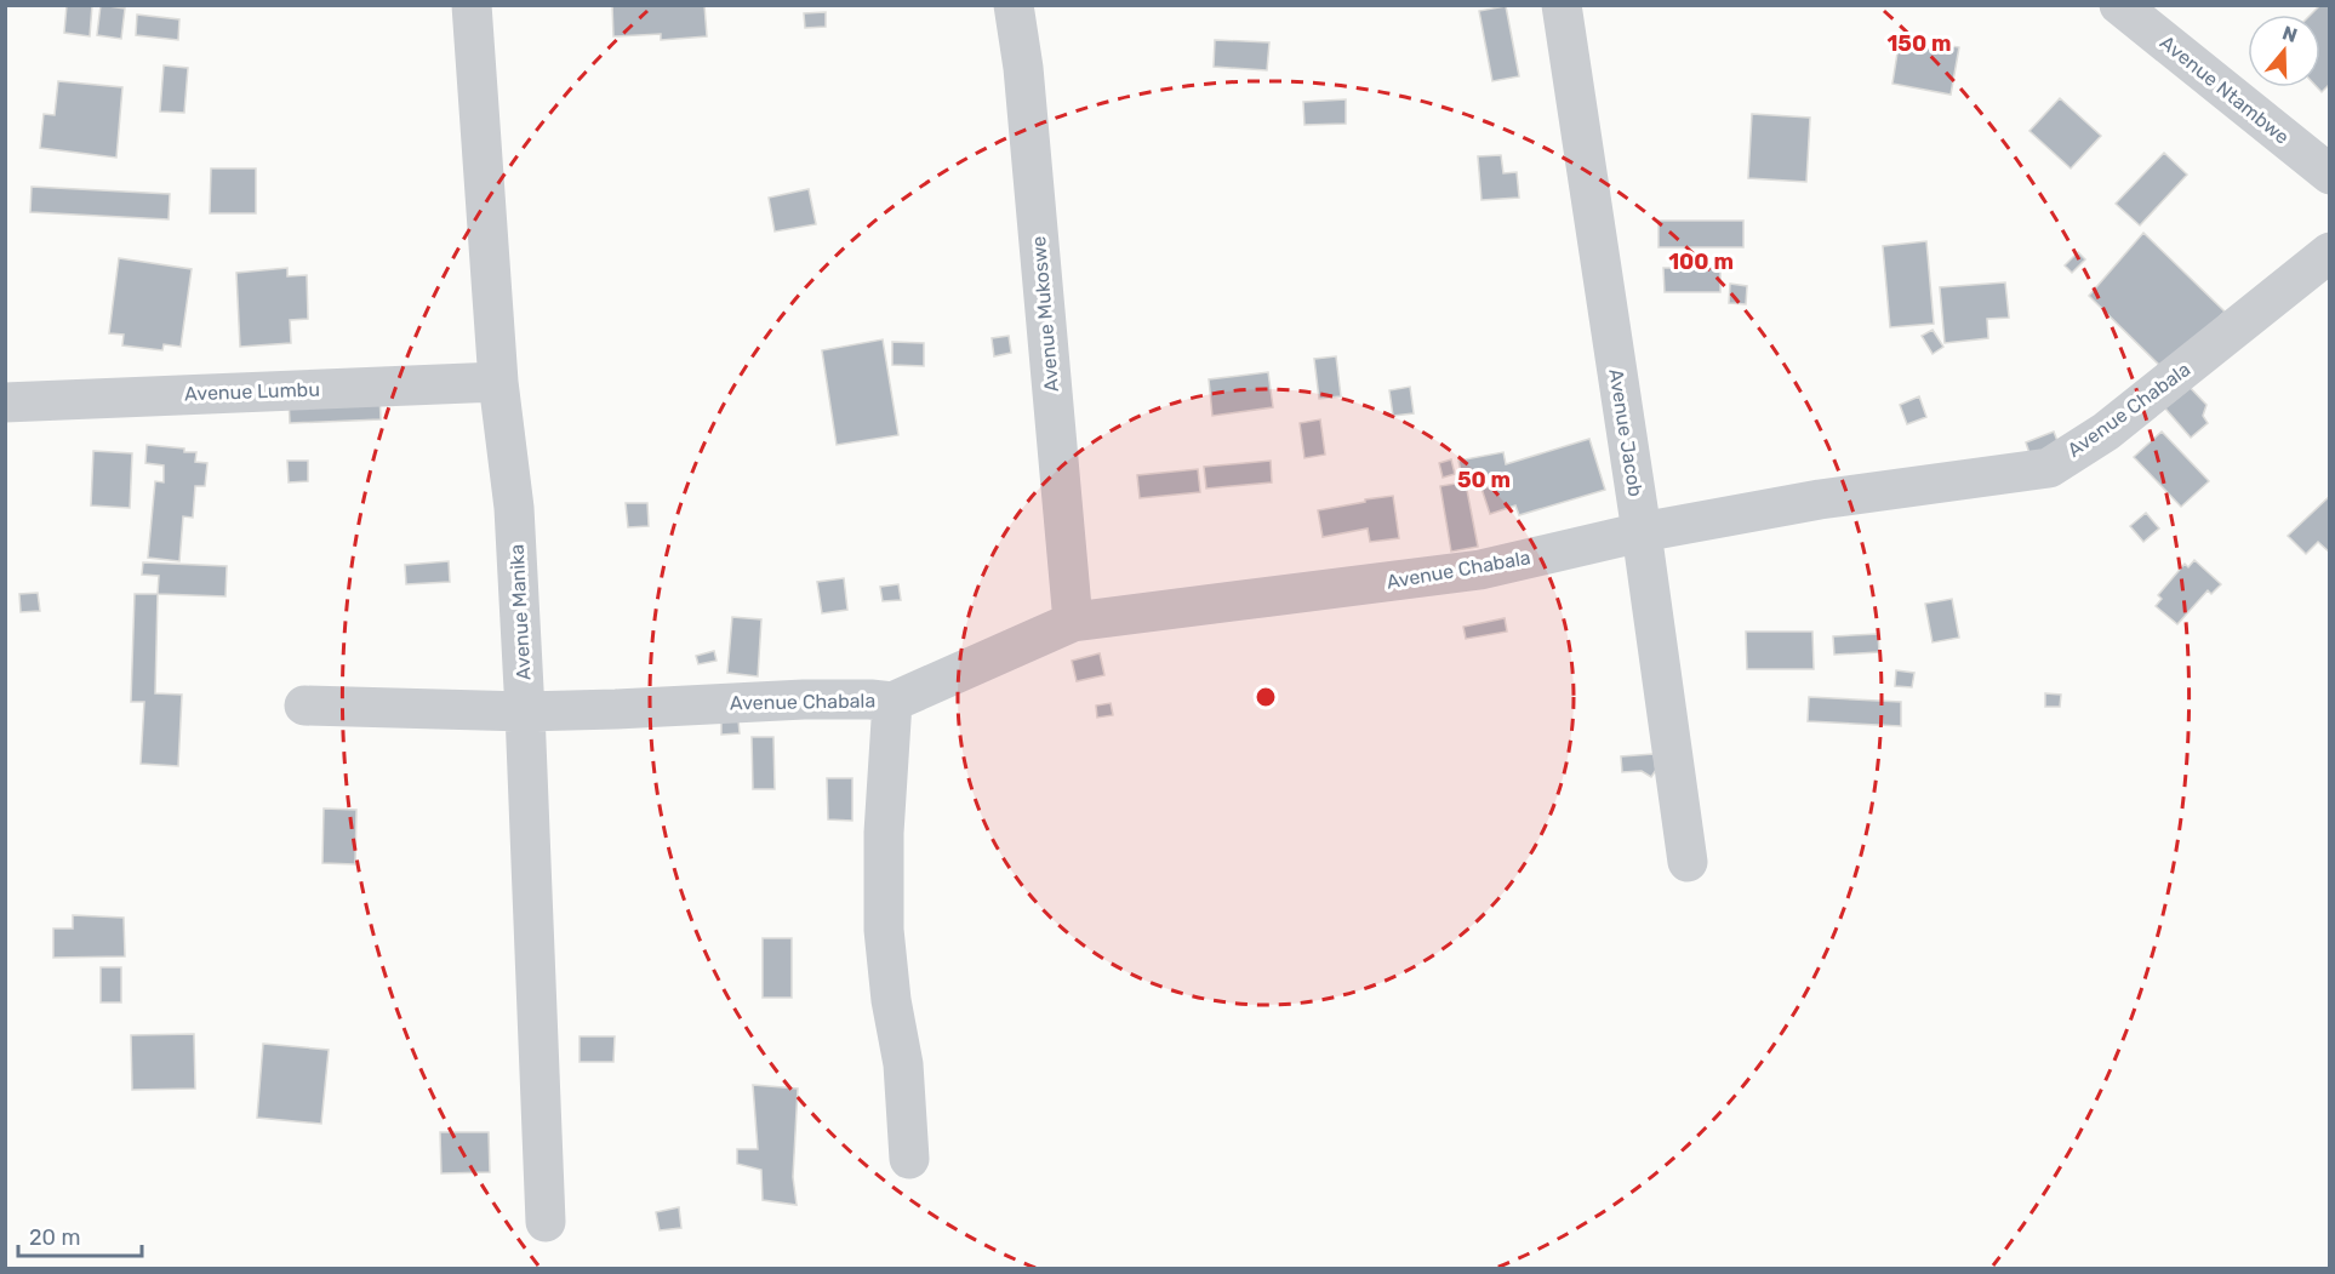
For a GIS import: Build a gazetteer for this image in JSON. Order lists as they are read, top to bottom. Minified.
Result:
{"streets":{"street":["Avenue Ntambwe","Avenue Mukoswe","Avenue Lumbu","Avenue Chabala","Avenue Jacob","Avenue Manika"]},"crossings":[["Avenue Mukoswe","Avenue Chabala"],["Avenue Lumbu","Avenue Manika"],["Avenue Chabala","Avenue Jacob"],["Avenue Chabala","Avenue Manika"]],"scale_bar":"20 m","north":"top","rings":["150 m","100 m","50 m"]}
